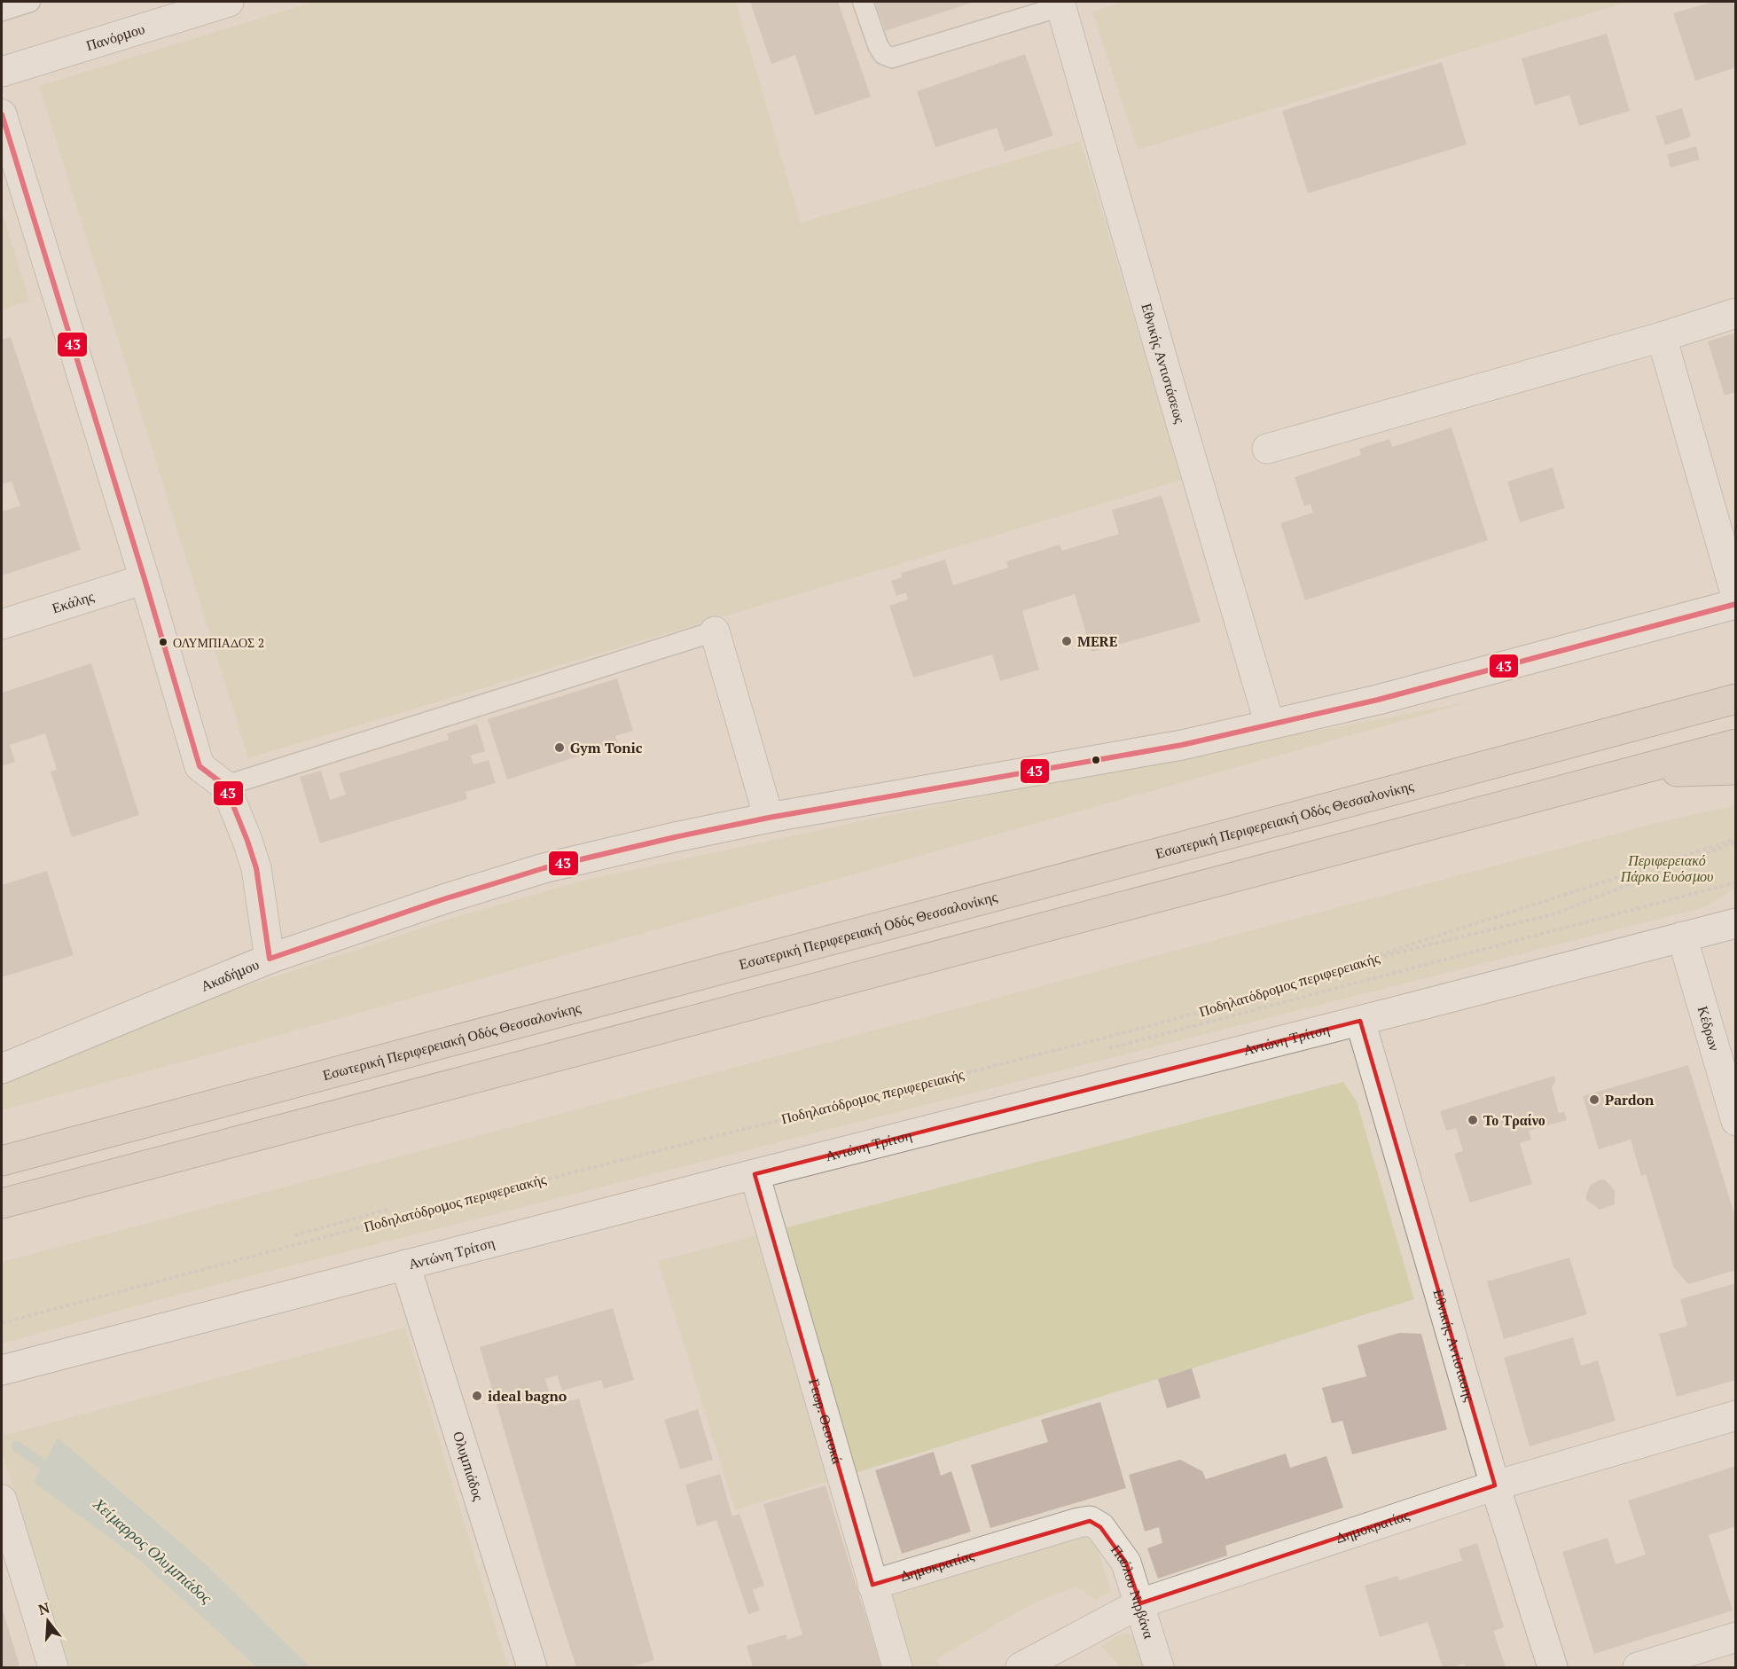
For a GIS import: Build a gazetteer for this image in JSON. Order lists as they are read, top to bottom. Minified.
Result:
{"streets":{"highway":["Εσωτερική Περιφερειακή Οδός Θεσσαλονίκης"],"street":["Πανόρμου","Εθνικής Αντιστάσεως","Εκάλης","Ακαδήμου","Κέδρων","Αντώνη Τρίτση","Εθνικής Αντίστασης","Γεωρ. Θεοτοκά","Ολυμπιάδος","Δημοκρατίας","Παύλου Νιρβάνα"],"path":["Ποδηλατόδρομος περιφερειακής"]},"crossings":[["Εθνικής Αντιστάσεως","Ακαδήμου"],["Κέδρων","Αντώνη Τρίτση"],["Αντώνη Τρίτση","Εθνικής Αντίστασης"],["Αντώνη Τρίτση","Γεωρ. Θεοτοκά"],["Αντώνη Τρίτση","Ολυμπιάδος"],["Εθνικής Αντίστασης","Δημοκρατίας"],["Γεωρ. Θεοτοκά","Δημοκρατίας"],["Δημοκρατίας","Παύλου Νιρβάνα"]],"water":["Χείμαρρος Ολυμπιάδος"],"parks":["Περιφερειακό Πάρκο Ευόσμου"],"places":["MERE","ΟΛΥΜΠΙΑΔΟΣ 2","Gym Tonic","Pardon","Το Τραίνο","ideal bagno"],"lines":["transit line 43"],"north":"top"}
